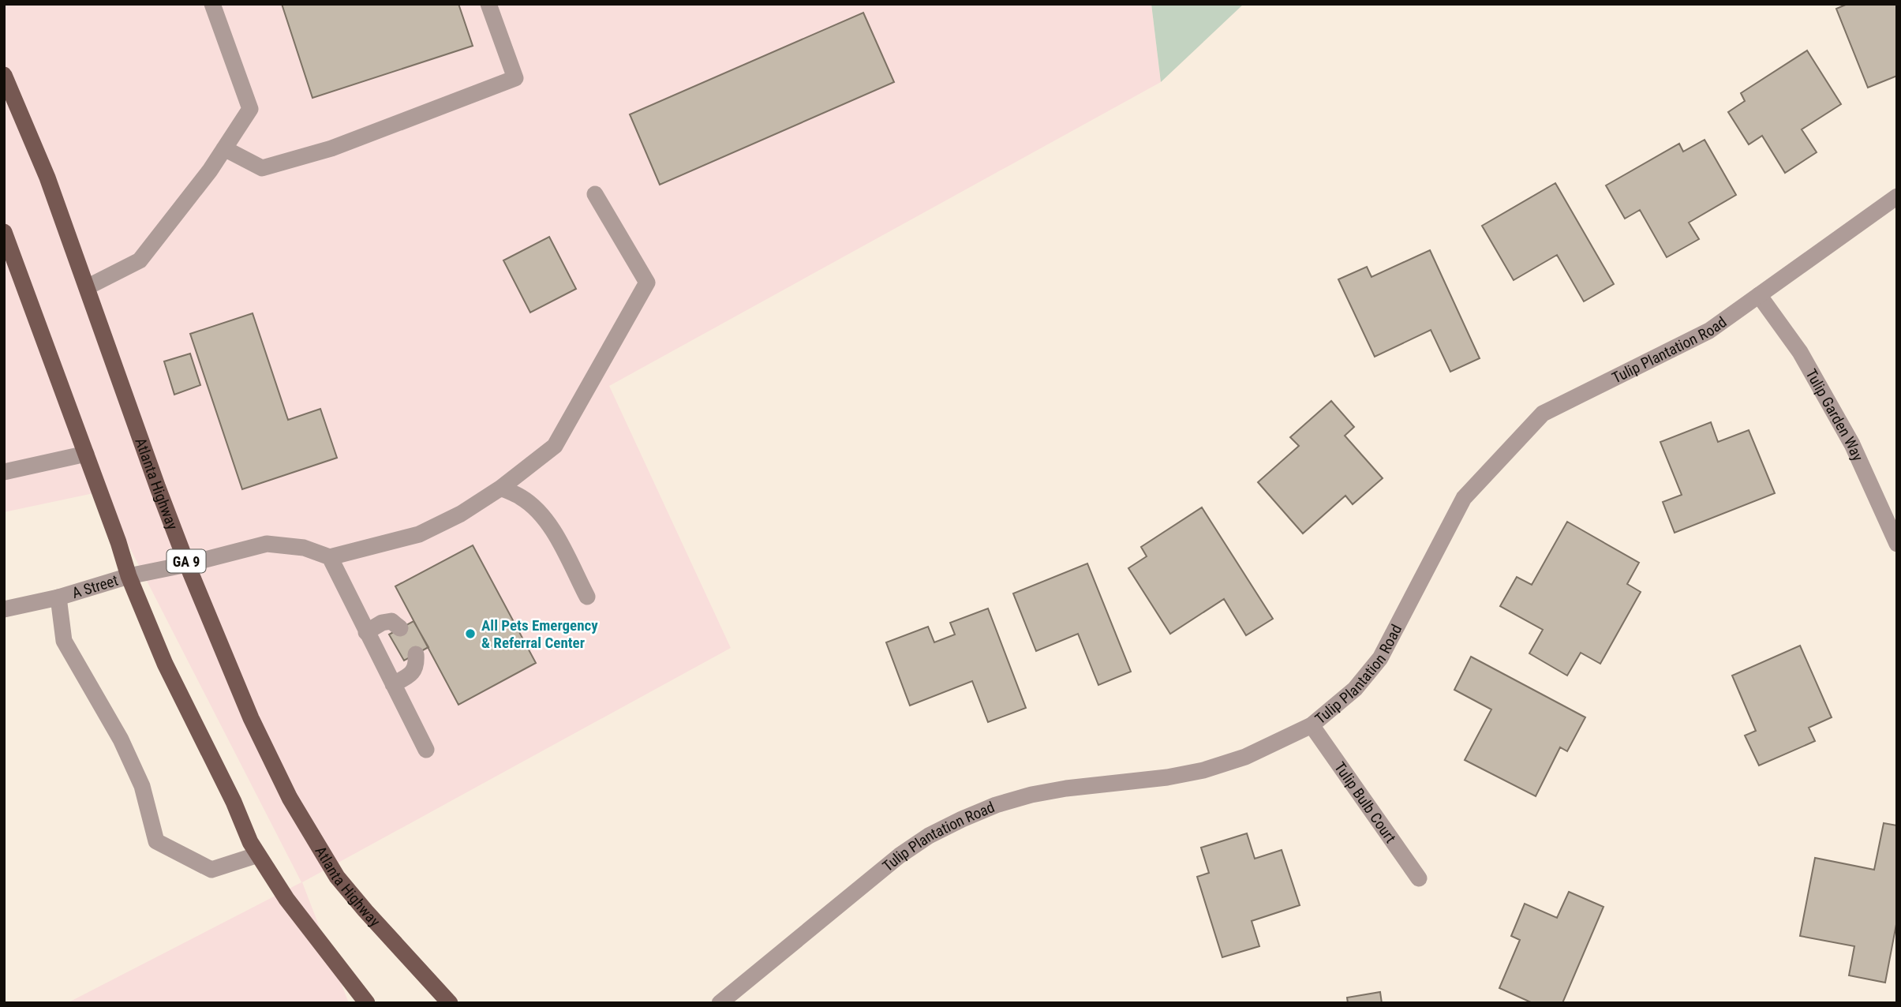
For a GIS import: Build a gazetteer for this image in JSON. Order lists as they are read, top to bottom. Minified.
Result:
{"streets":{"main road":["Atlanta Highway","GA 9"],"street":["Tulip Plantation Road","Tulip Garden Way","A Street","Tulip Bulb Court"]},"crossings":[["Tulip Plantation Road","Tulip Garden Way"],["Tulip Plantation Road","Tulip Bulb Court"],["Atlanta Highway","A Street"]],"places":["All Pets Emergency & Referral Center"]}
